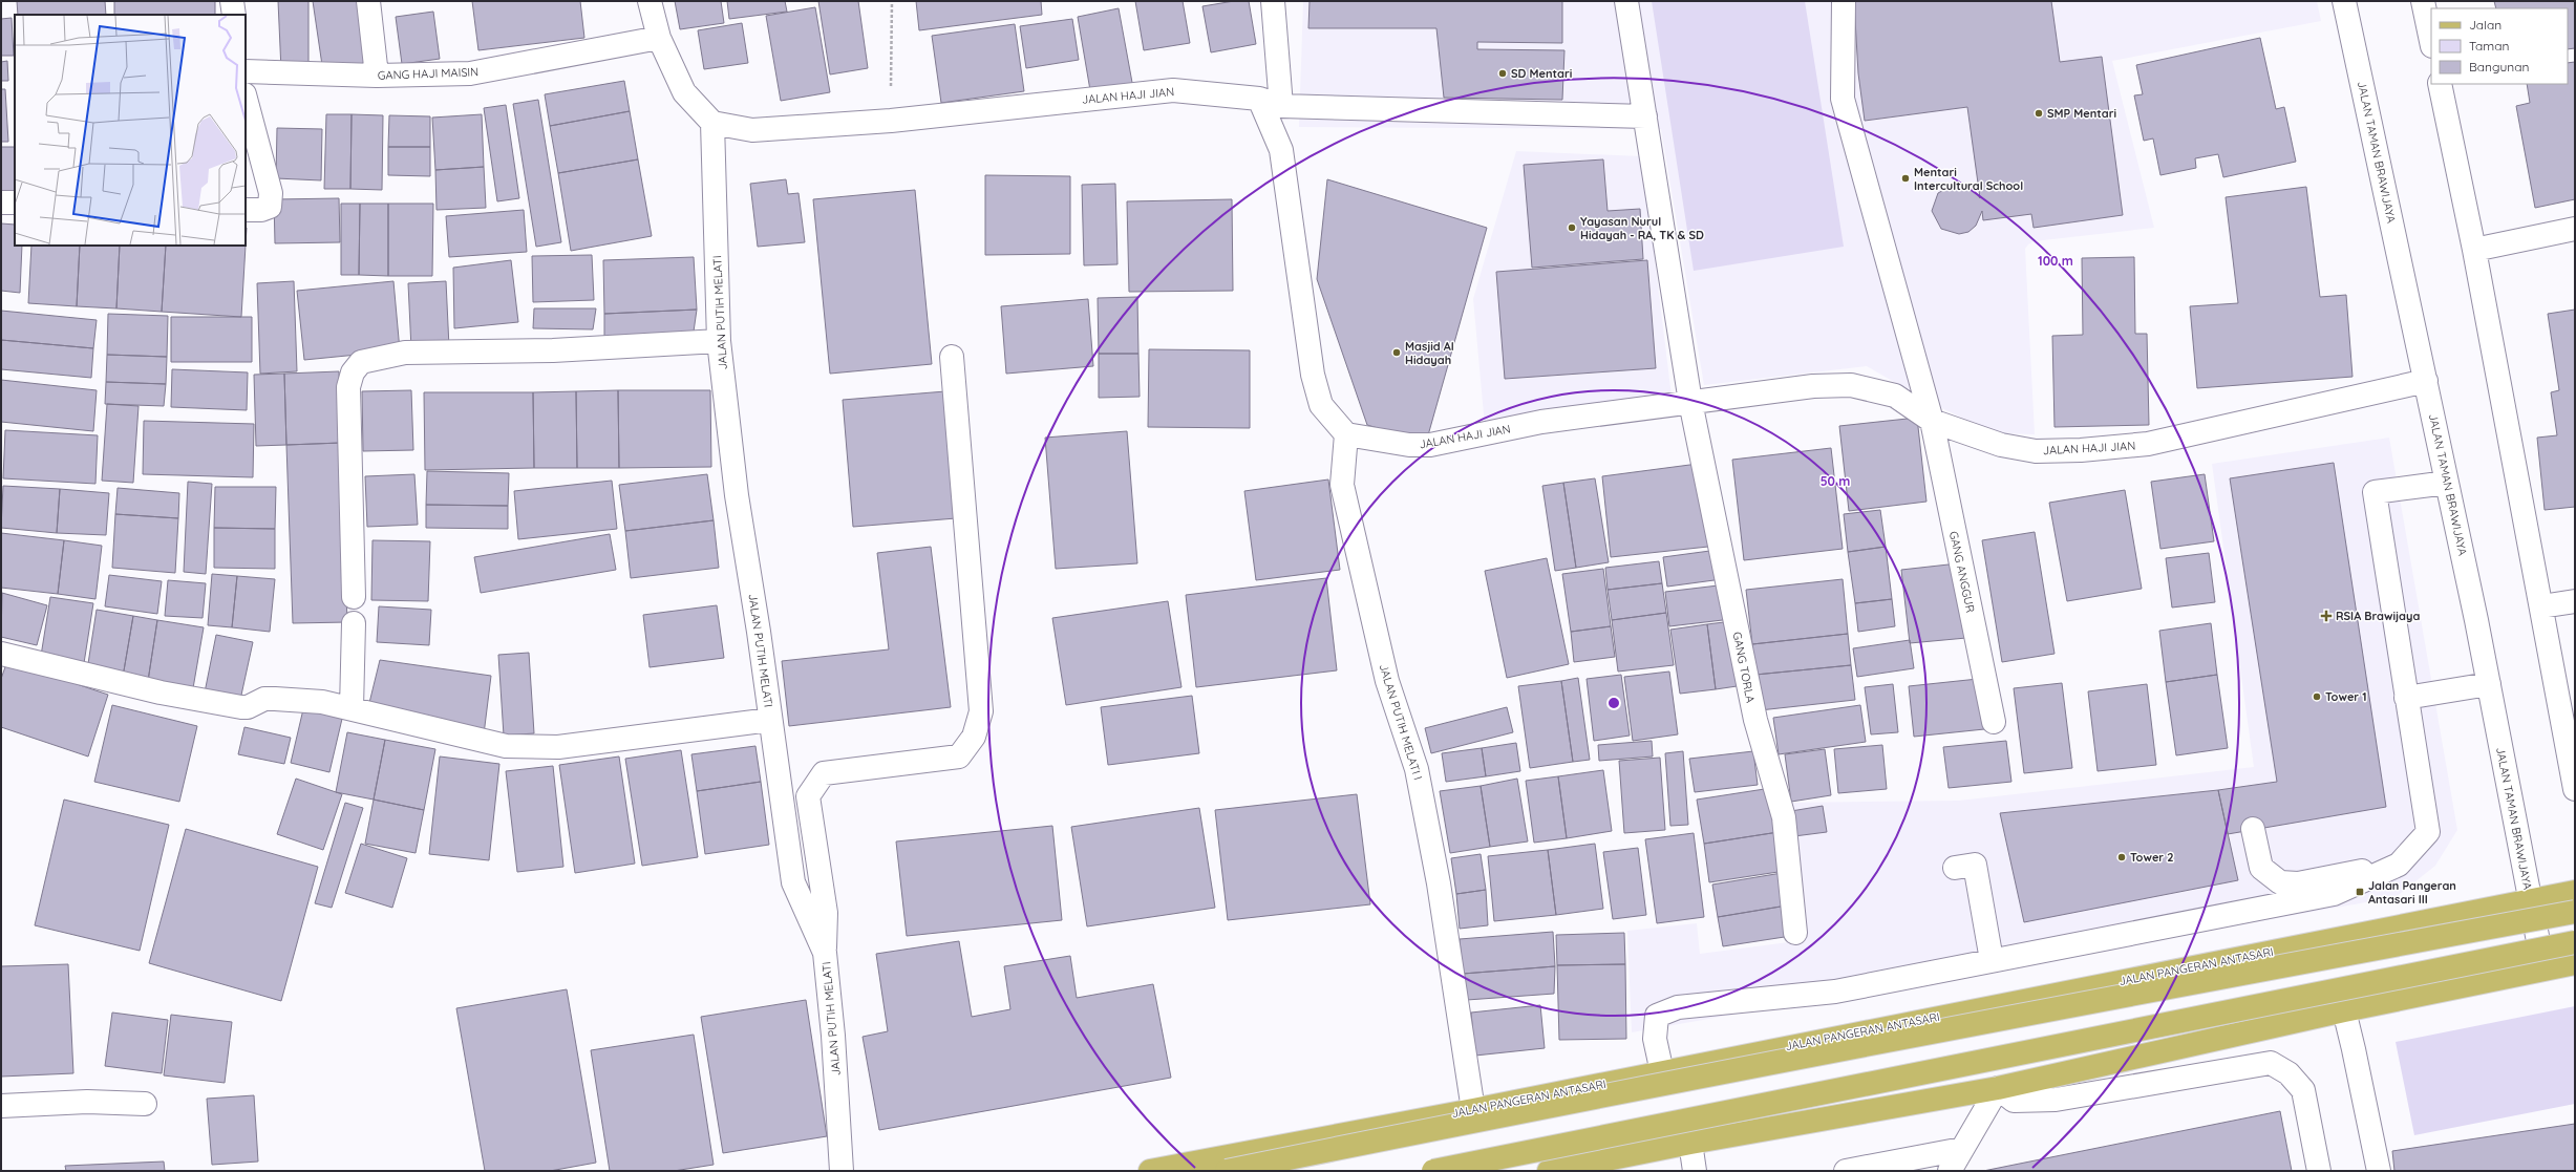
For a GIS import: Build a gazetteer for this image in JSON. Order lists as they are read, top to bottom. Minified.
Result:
{"streets":{"main road":["JALAN PANGERAN ANTASARI"],"street":["GANG HAJI MAISIN","JALAN HAJI JIAN","JALAN TAMAN BRAWIJAYA","JALAN PUTIH MELATI","GANG ANGGUR","GANG TORLA","JALAN PUTIH MELATI I"]},"crossings":[["JALAN HAJI JIAN","JALAN TAMAN BRAWIJAYA"],["JALAN HAJI JIAN","JALAN PUTIH MELATI"],["JALAN HAJI JIAN","GANG ANGGUR"],["JALAN HAJI JIAN","GANG TORLA"],["JALAN HAJI JIAN","JALAN PUTIH MELATI I"],["JALAN TAMAN BRAWIJAYA","JALAN PANGERAN ANTASARI"],["JALAN PUTIH MELATI I","JALAN PANGERAN ANTASARI"]],"places":{"other":["SD Mentari","SMP Mentari","Mentari Intercultural School","Yayasan Nurul Hidayah - RA, TK & SD","Masjid Al Hidayah","Tower 1","Tower 2"],"health":["RSIA Brawijaya"],"transit":["Jalan Pangeran Antasari III"]},"legend":["Jalan","Taman","Bangunan"],"rings":["100 m","50 m"]}
